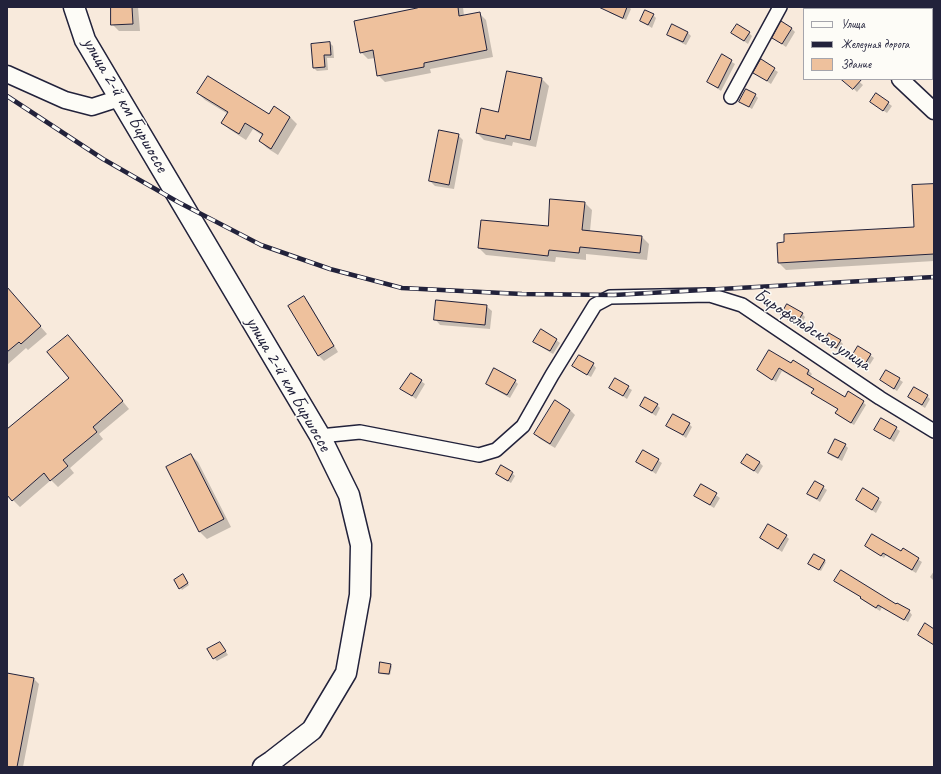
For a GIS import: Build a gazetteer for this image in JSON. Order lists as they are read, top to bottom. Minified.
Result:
{"streets":{"main road":["улица 2-й км Биршоссе"],"street":["Бирофельдская улица"]},"crossings":[["улица 2-й км Биршоссе","Бирофельдская улица"]],"legend":["Улица","Железная дорога","Здание"]}
